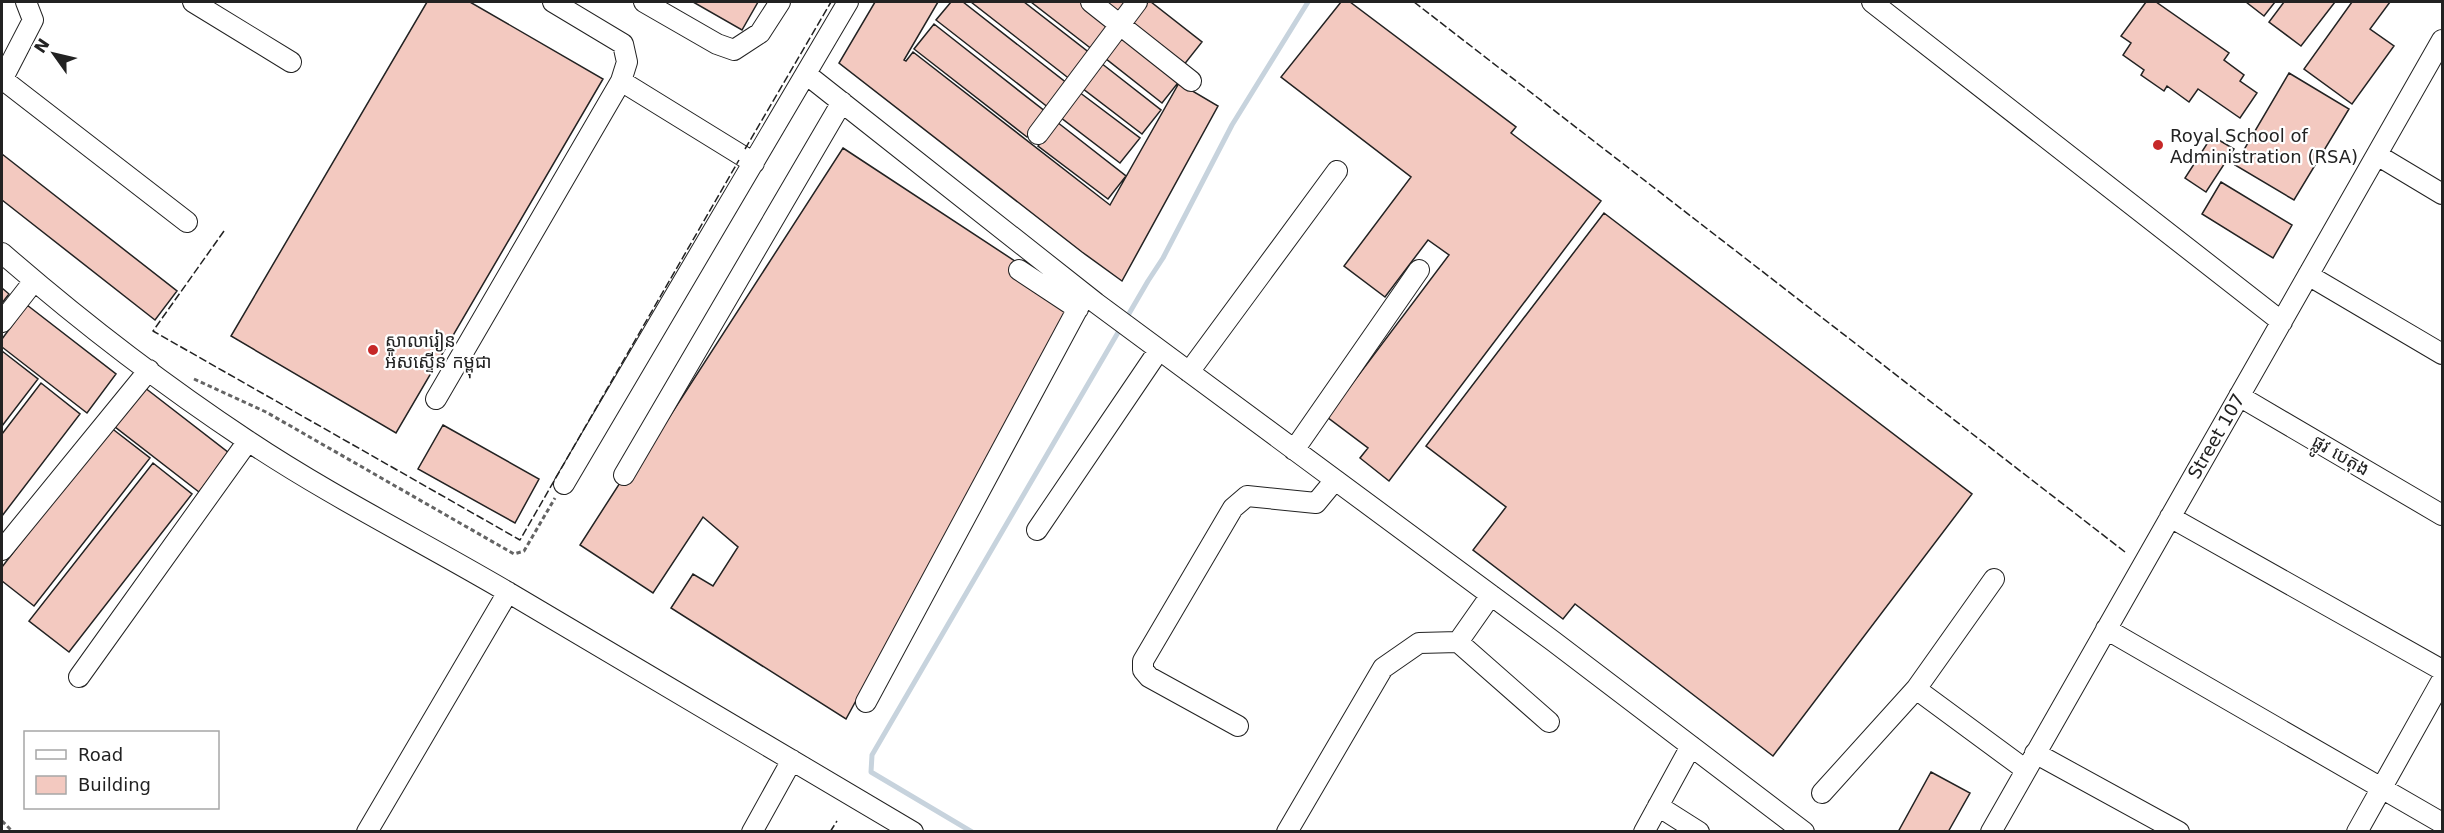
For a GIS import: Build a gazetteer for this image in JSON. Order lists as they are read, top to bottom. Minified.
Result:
{"streets":{"street":["Street 107","ផ្លូវ បេតុង"]},"crossings":[["Street 107","ផ្លូវ បេតុង"]],"places":["Royal School of Administration (RSA)","សាលារៀន អ៉ិសស្ទើន កម្ពុជា"],"legend":["Road","Building"],"north":"top left"}
